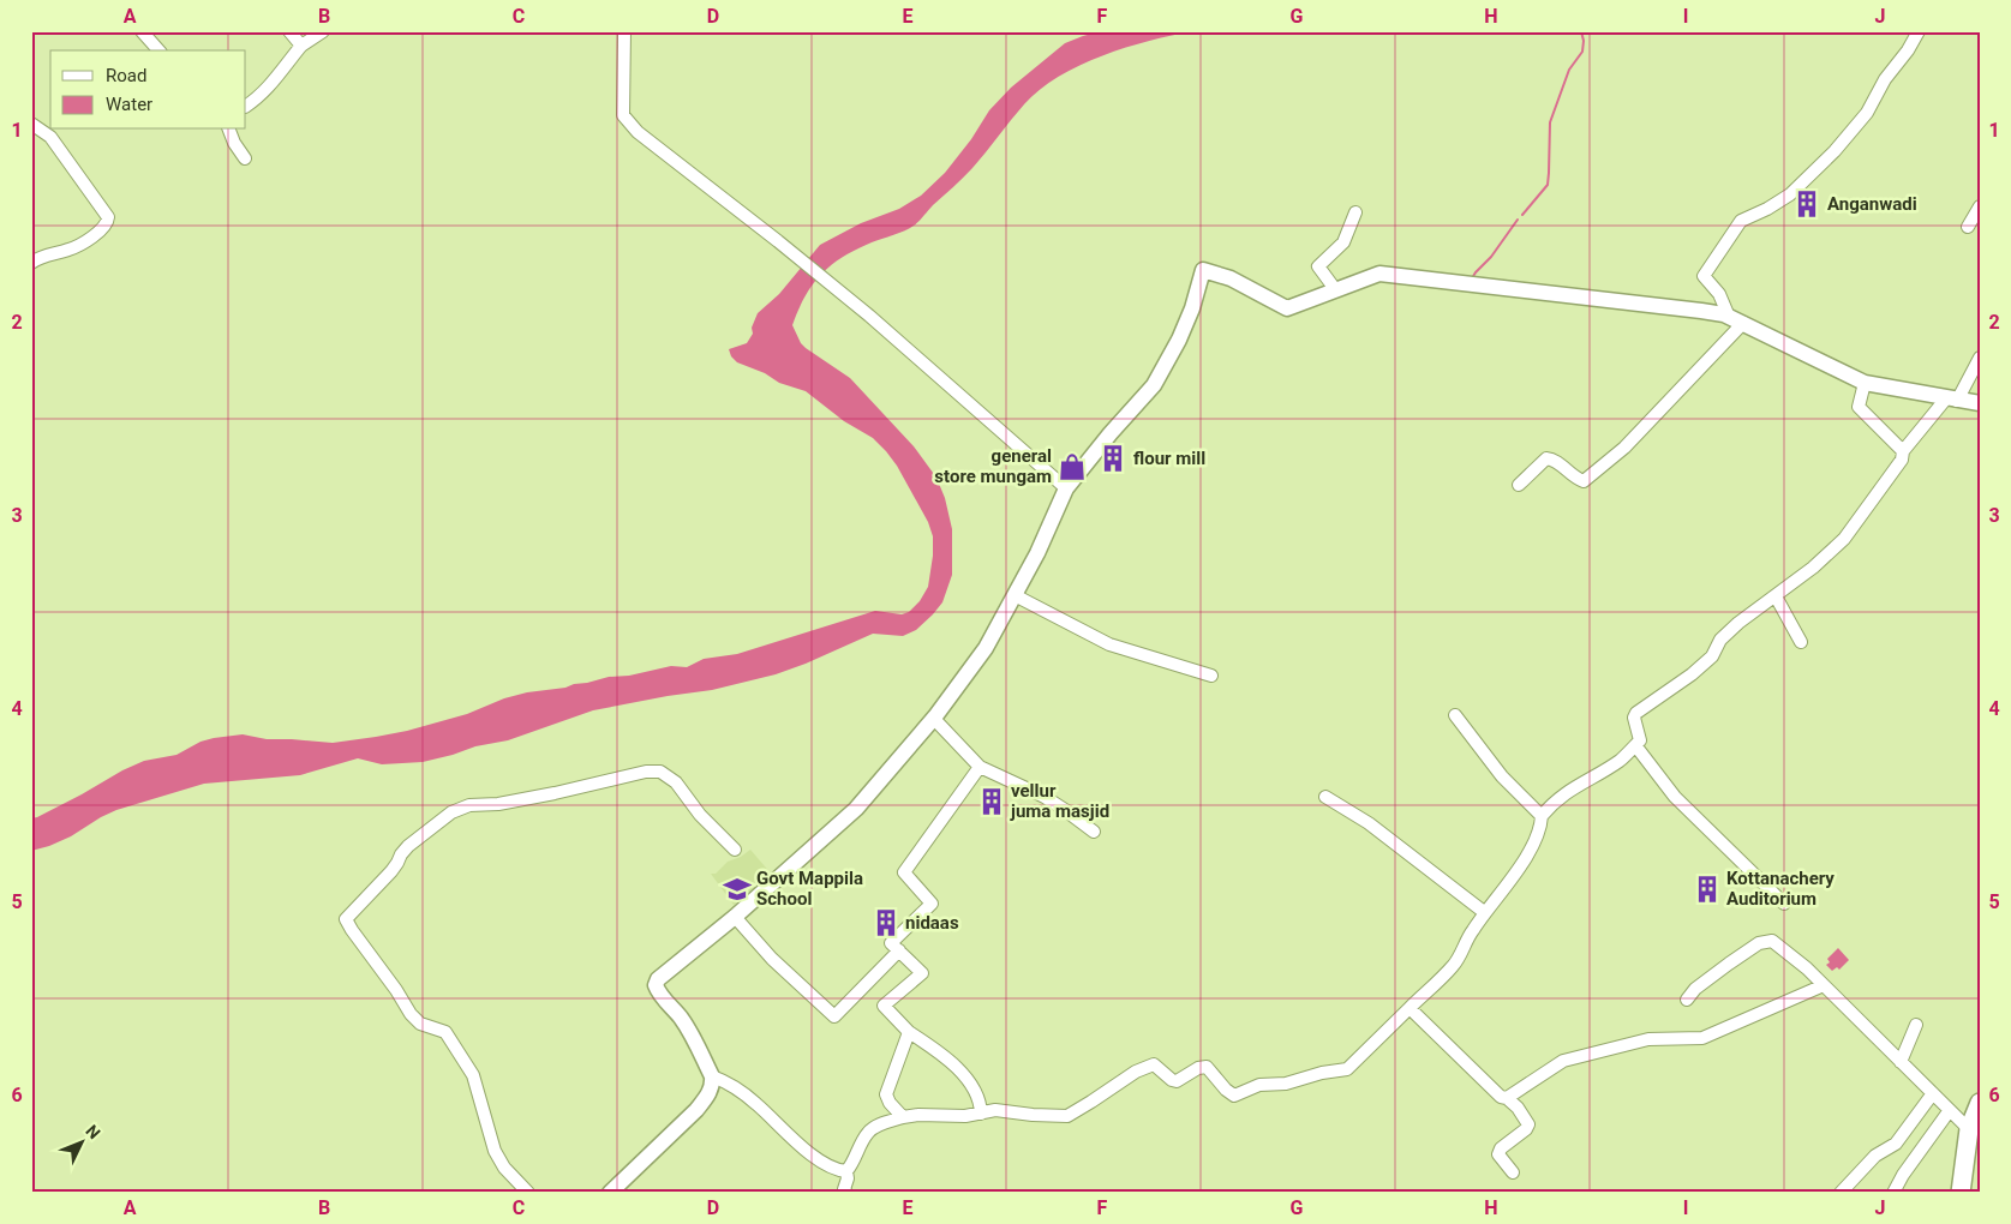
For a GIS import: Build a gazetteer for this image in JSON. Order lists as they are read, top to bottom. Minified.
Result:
{"places":{"building":["Anganwadi","flour mill","vellur juma masjid","Kottanachery Auditorium","nidaas"],"shop":["general store mungam"],"school or university":["Govt Mappila School"]},"legend":["Road","Water"],"north":"top right","grid":{"columns":["A","B","C","D","E","F","G","H","I","J"],"rows":["1","2","3","4","5","6"]}}
